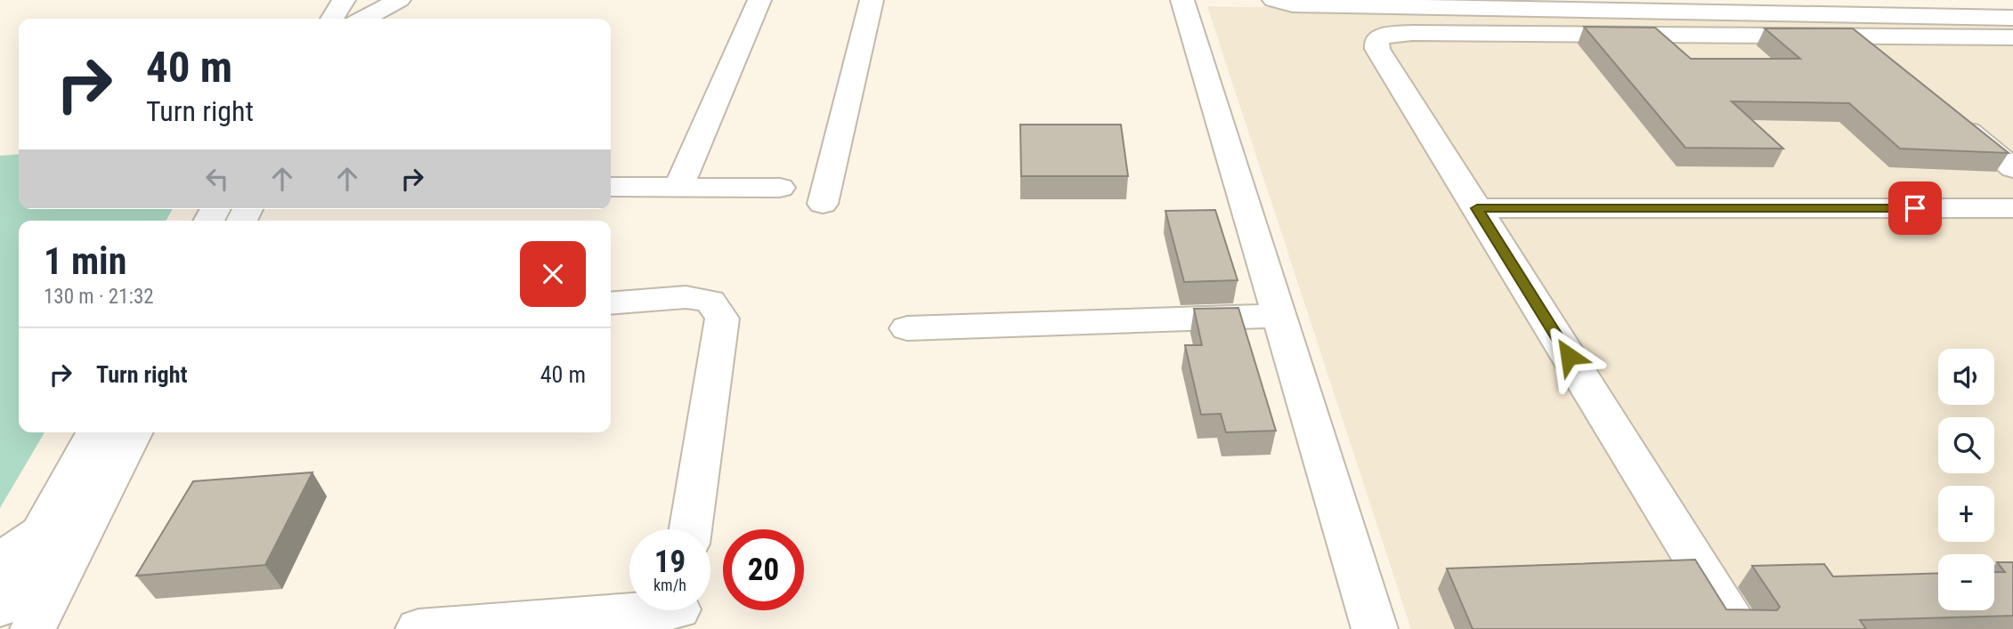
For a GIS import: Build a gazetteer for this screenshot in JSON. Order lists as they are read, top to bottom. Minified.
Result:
{"page":{"turn":["40 m","Turn right"],"heading":["1 min","130 m · 21:32"],"list":[{"name":"Turn right","value":"40 m"}],"map_buttons":["+","−"],"speed":"19 km/h","limit":"20"}}
